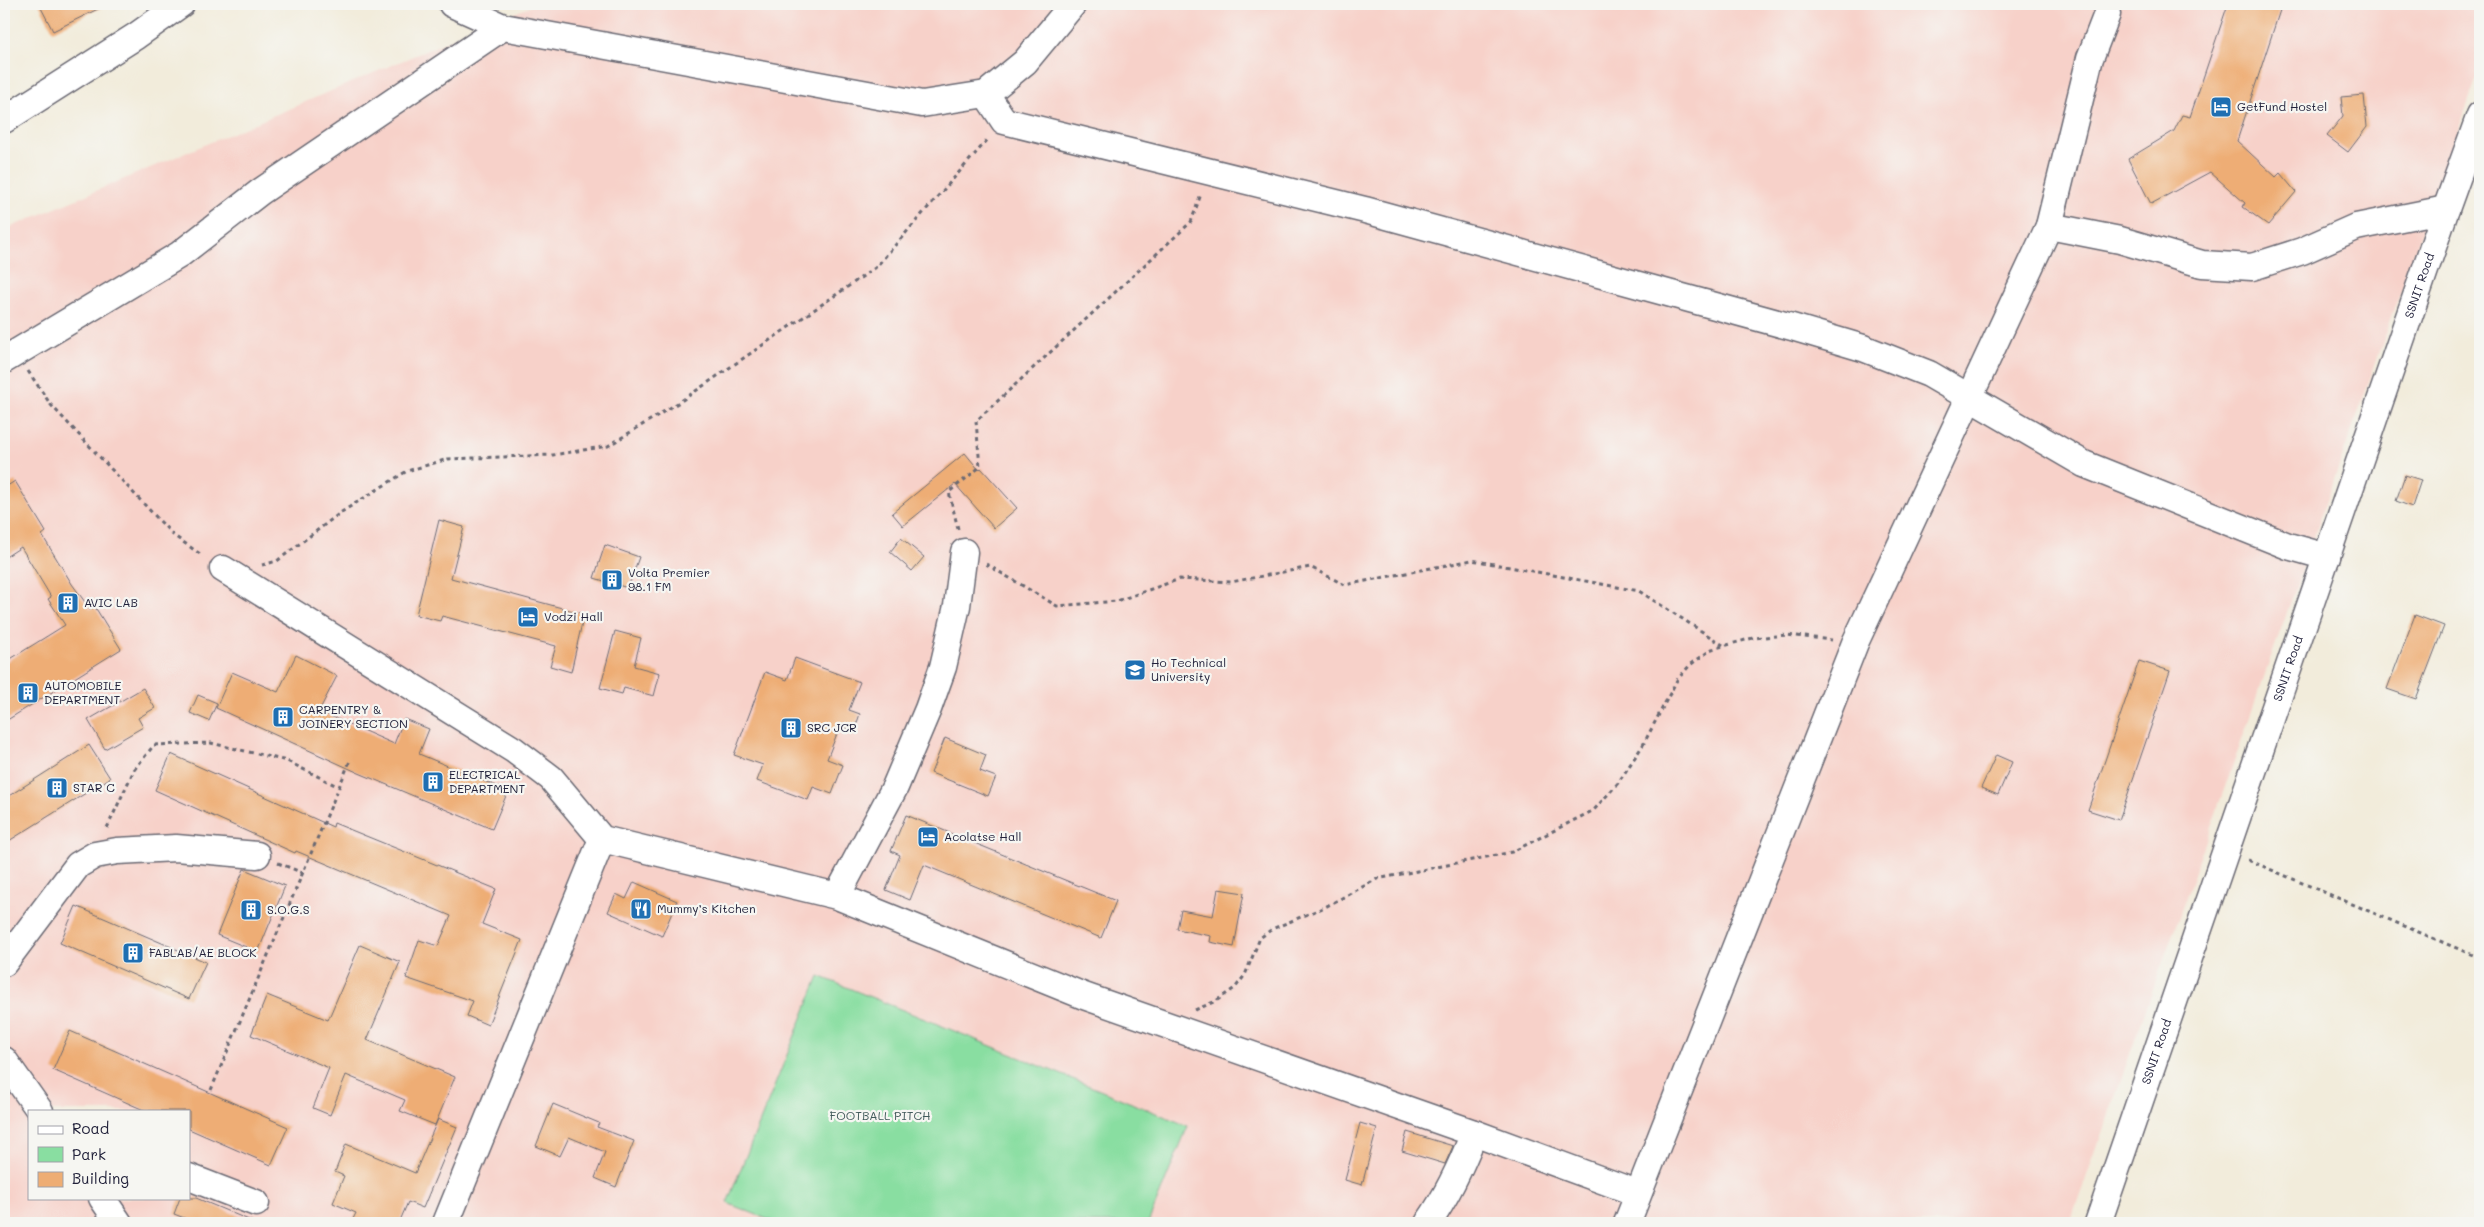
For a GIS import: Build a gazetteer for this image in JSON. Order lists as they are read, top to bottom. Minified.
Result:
{"streets":{"street":["SSNIT Road"]},"parks":["FOOTBALL PITCH"],"places":{"hotel":["GetFund Hostel","Vodzi Hall","Acolatse Hall"],"building":["Volta Premier 98.1 FM","AVIC LAB","AUTOMOBILE DEPARTMENT","CARPENTRY & JOINERY SECTION","SRC JCR","ELECTRICAL DEPARTMENT","STAR C","S.O.G.S","FABLAB/AE BLOCK"],"school or university":["Ho Technical University"],"restaurant":["Mummy’s Kitchen"]},"legend":["Road","Park","Building"]}
